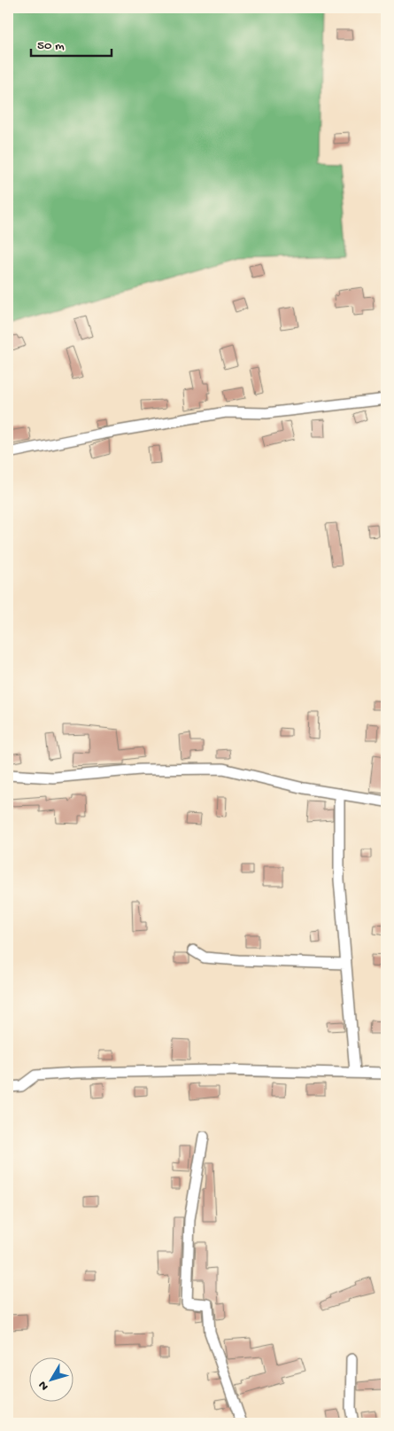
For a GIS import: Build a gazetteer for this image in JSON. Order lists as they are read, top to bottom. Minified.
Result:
{"scale_bar":"50 m","north":"bottom left"}
